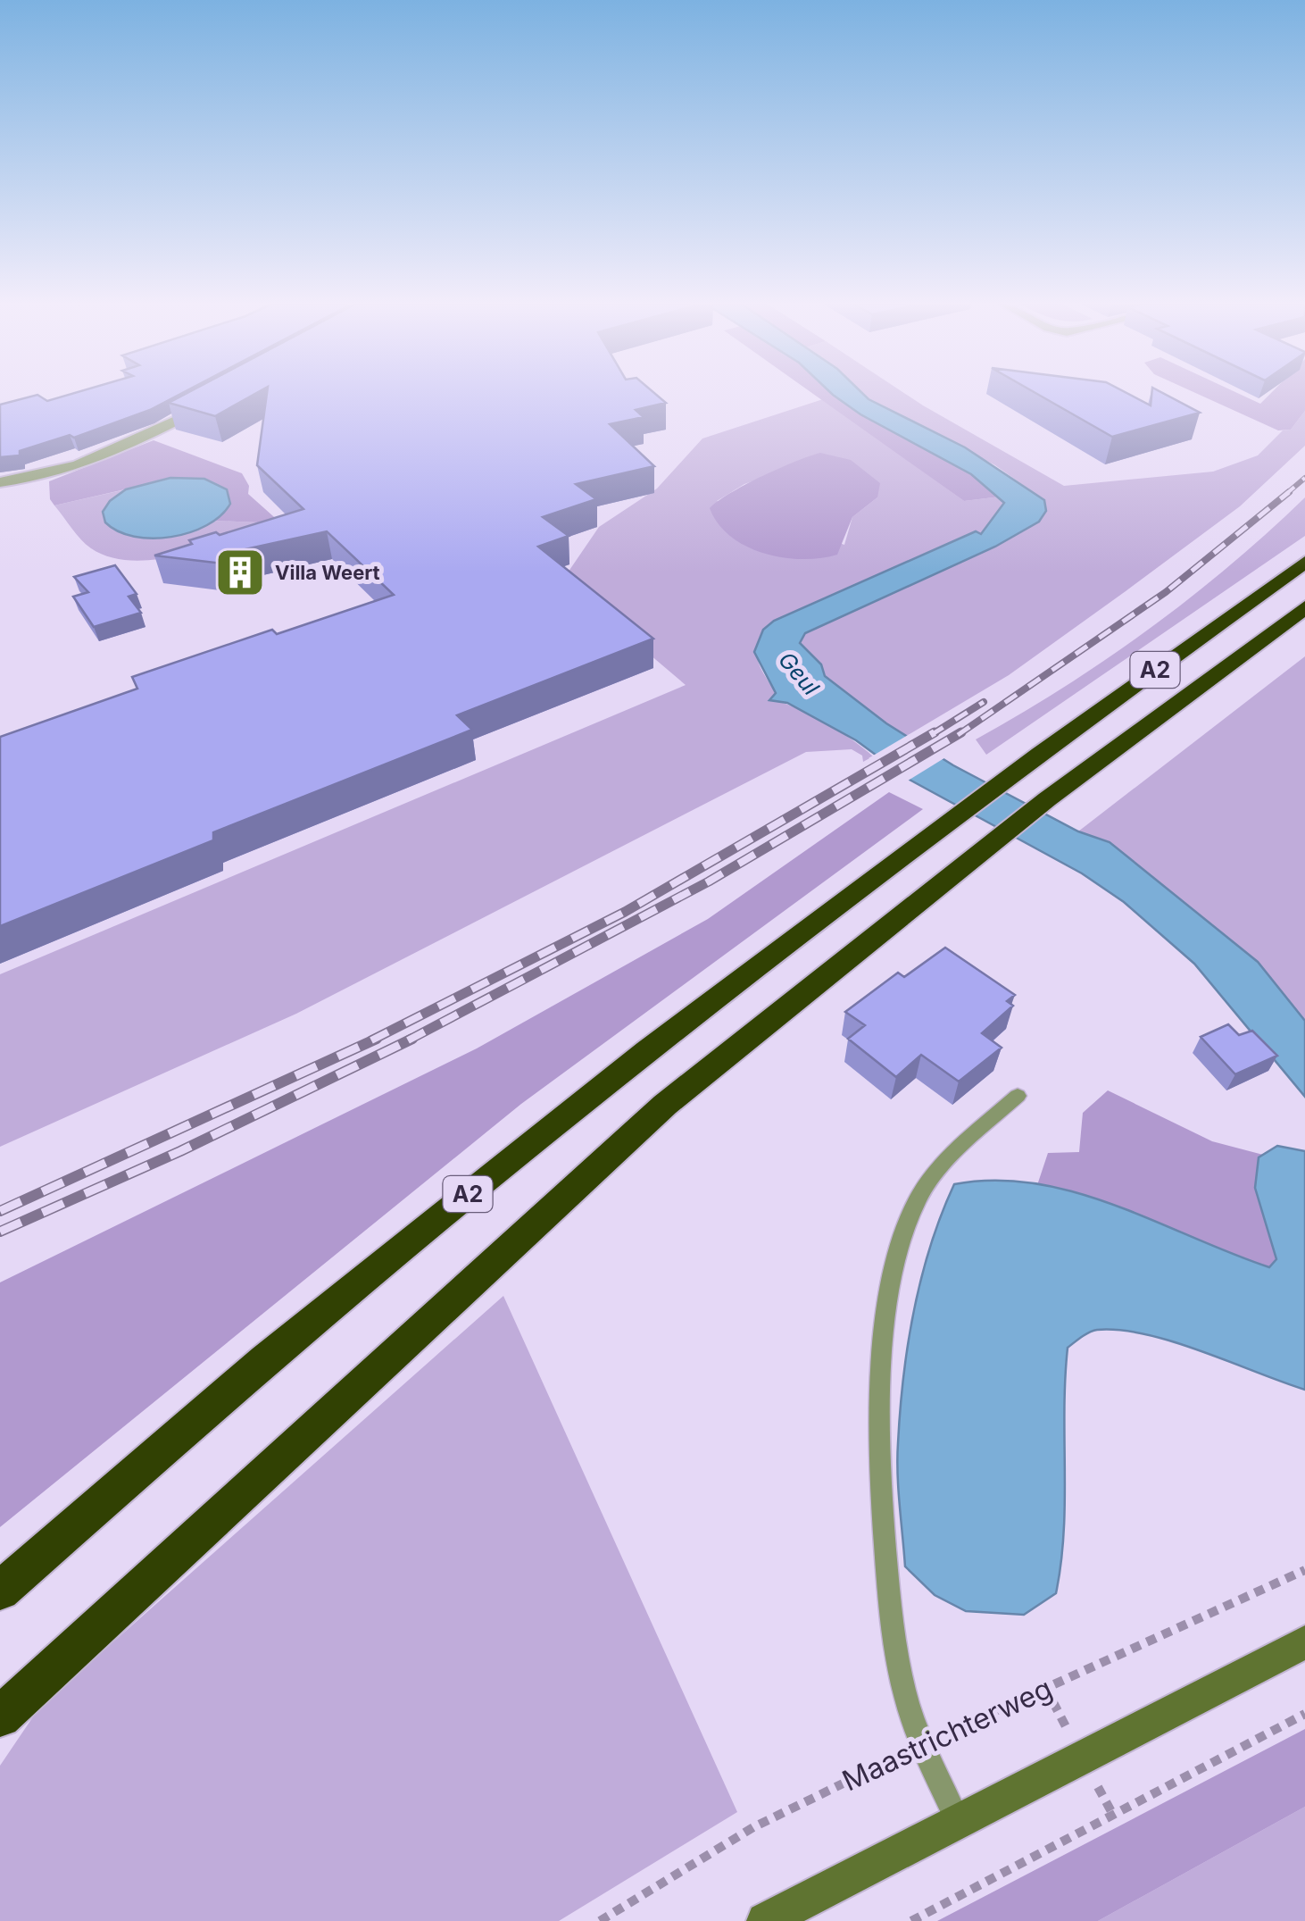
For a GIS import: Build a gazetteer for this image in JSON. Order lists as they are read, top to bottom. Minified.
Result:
{"streets":{"highway":["A2"],"path":["Maastrichterweg"]},"water":["Geul"],"places":{"building":["Villa Weert"]}}
